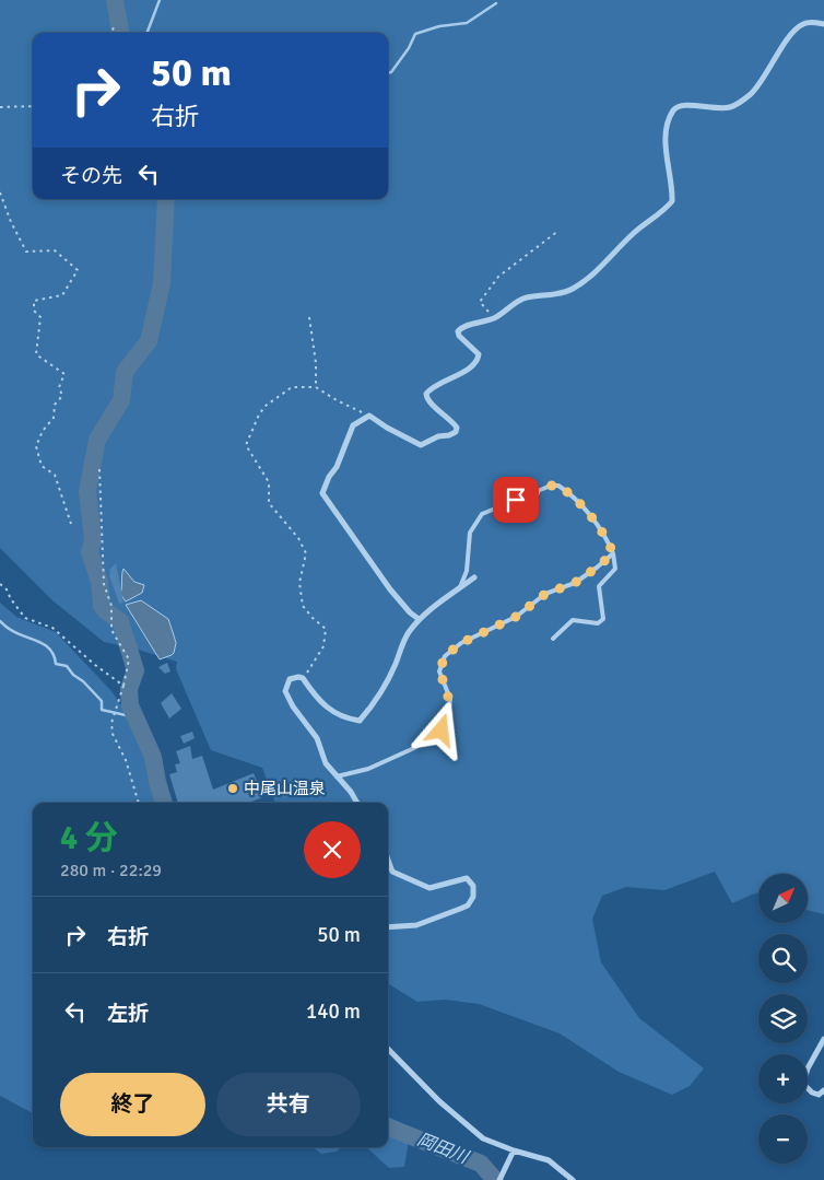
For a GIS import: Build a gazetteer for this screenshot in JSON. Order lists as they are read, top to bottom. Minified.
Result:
{"water":["岡田川"],"places":["中尾山温泉"],"north":"top right","page":{"turn":["50 m","右折"],"then":"その先","heading":["4 分","280 m · 22:29"],"map_buttons":["+","−"],"list":[{"name":"右折","value":"50 m"},{"name":"左折","value":"140 m"}],"buttons":["終了","共有"]}}
